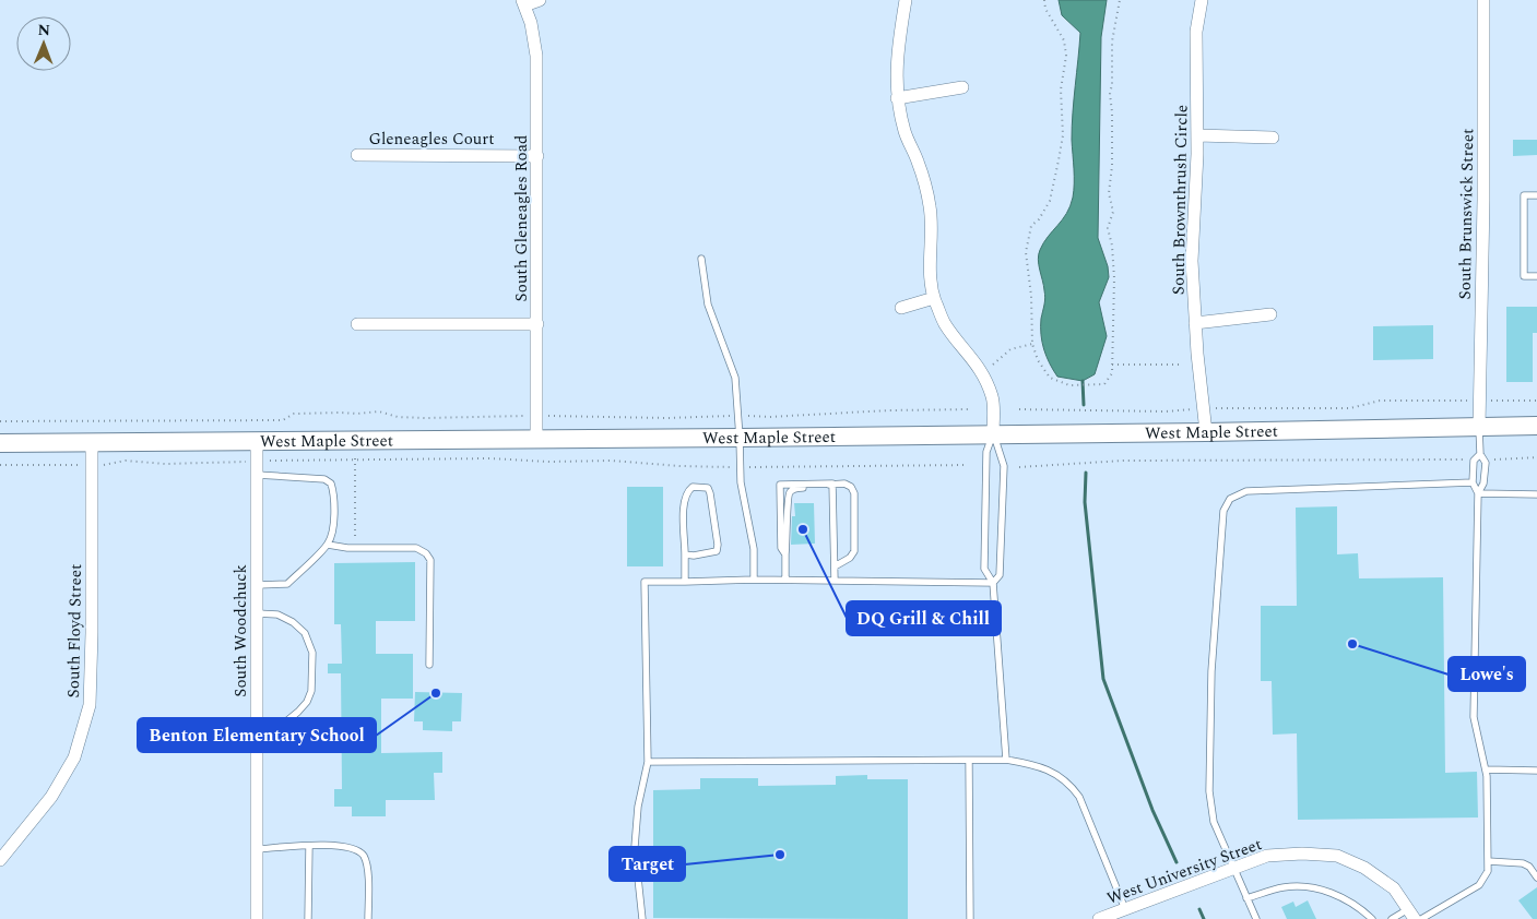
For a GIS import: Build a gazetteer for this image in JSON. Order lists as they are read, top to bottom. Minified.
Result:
{"streets":{"main road":["West Maple Street"],"street":["Gleneagles Court","South Brownthrush Circle","South Brunswick Street","South Gleneagles Road","South Floyd Street","South Woodchuck","West University Street"]},"crossings":[["Gleneagles Court","South Gleneagles Road"],["South Brownthrush Circle","West Maple Street"],["South Brunswick Street","West Maple Street"],["South Gleneagles Road","West Maple Street"],["West Maple Street","South Floyd Street"],["West Maple Street","South Woodchuck"]],"places":["DQ Grill & Chill","Lowe's","Benton Elementary School","Target"],"north":"top"}
